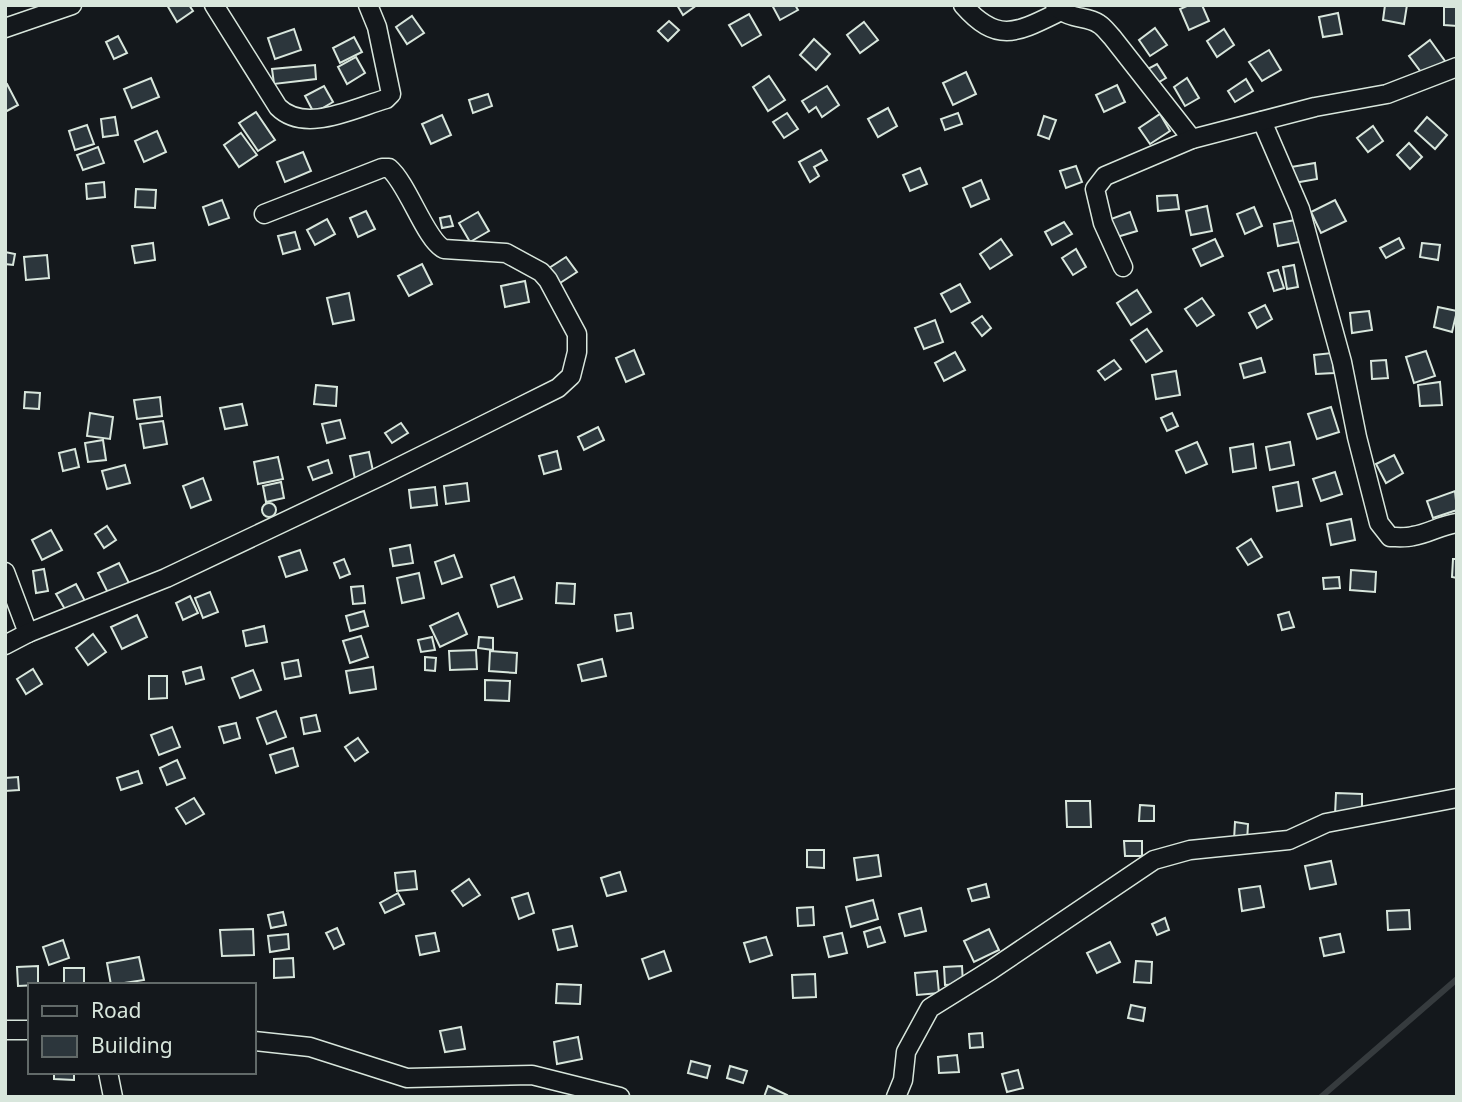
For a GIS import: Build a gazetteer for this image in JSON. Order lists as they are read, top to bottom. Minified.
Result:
{"legend":["Road","Building"]}
